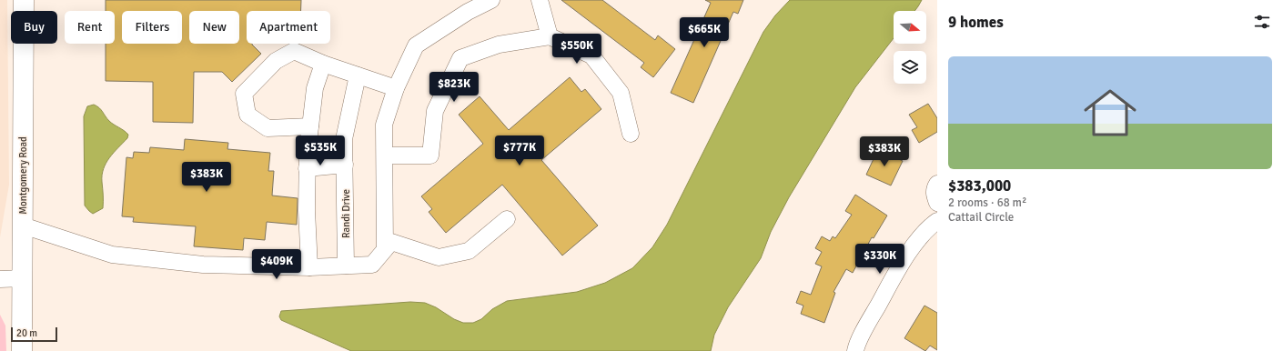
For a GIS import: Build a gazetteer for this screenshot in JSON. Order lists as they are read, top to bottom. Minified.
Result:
{"streets":{"street":["Montgomery Road","Randi Drive"]},"scale_bar":"20 m","north":"right","page":{"heading":"9 homes","chip":["Buy","Rent","Filters","New","Apartment"],"price":["$665K","$550K","$823K","$535K","$777K","$383K","$383K","$330K","$409K"],"list":[{"name":"$383,000","note":"2 rooms · 68 m² · Cattail Circle"}],"scale":"20 m"}}
